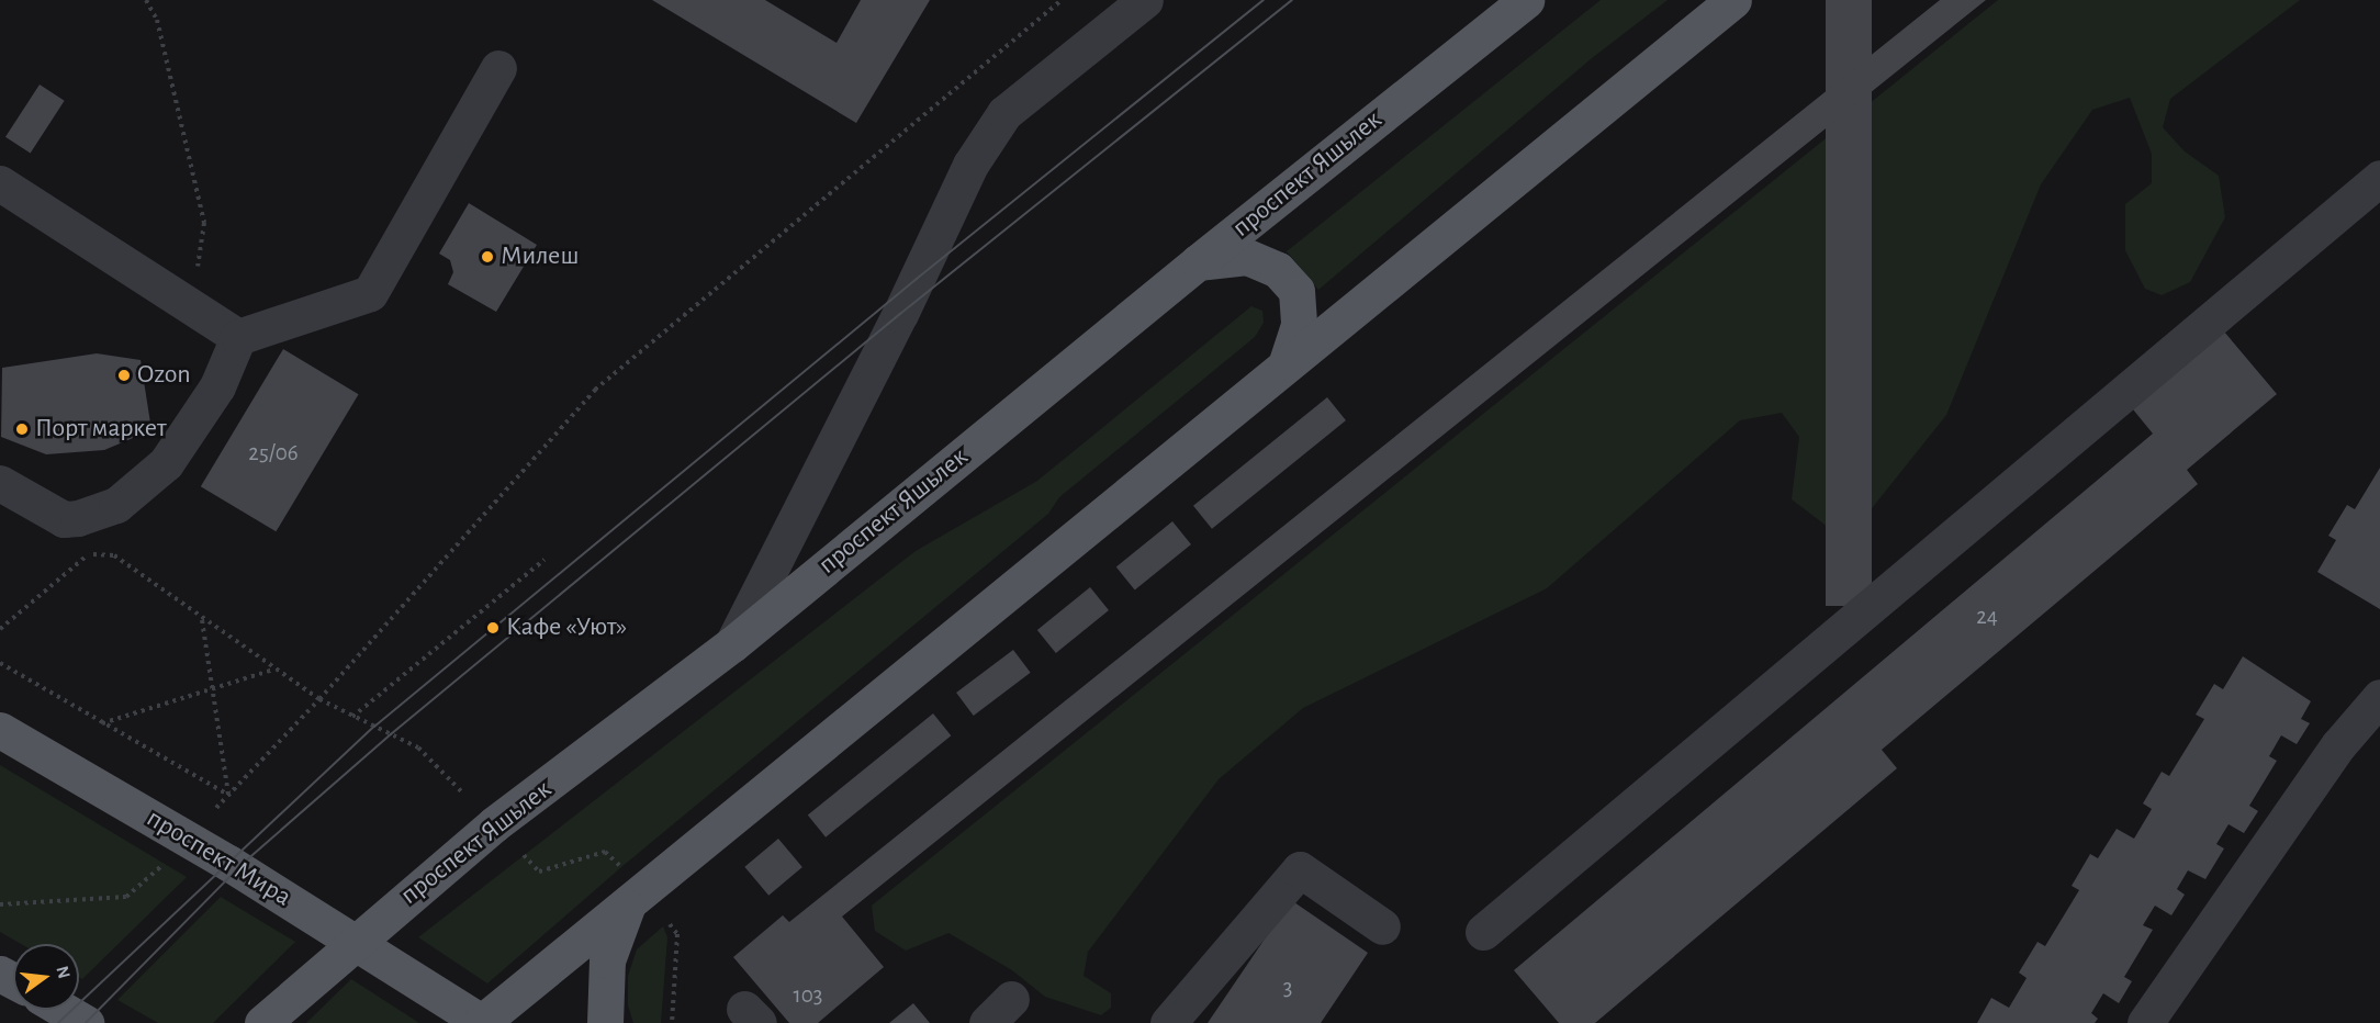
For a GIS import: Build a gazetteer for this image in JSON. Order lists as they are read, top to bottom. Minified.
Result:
{"streets":{"main road":["проспект Яшьлек","проспект Мира"]},"crossings":[["проспект Яшьлек","проспект Мира"]],"places":["Милеш","Ozon","Порт маркет","Кафе «Уют»"],"house_numbers":["25/06","24","3","103"],"north":"right"}
